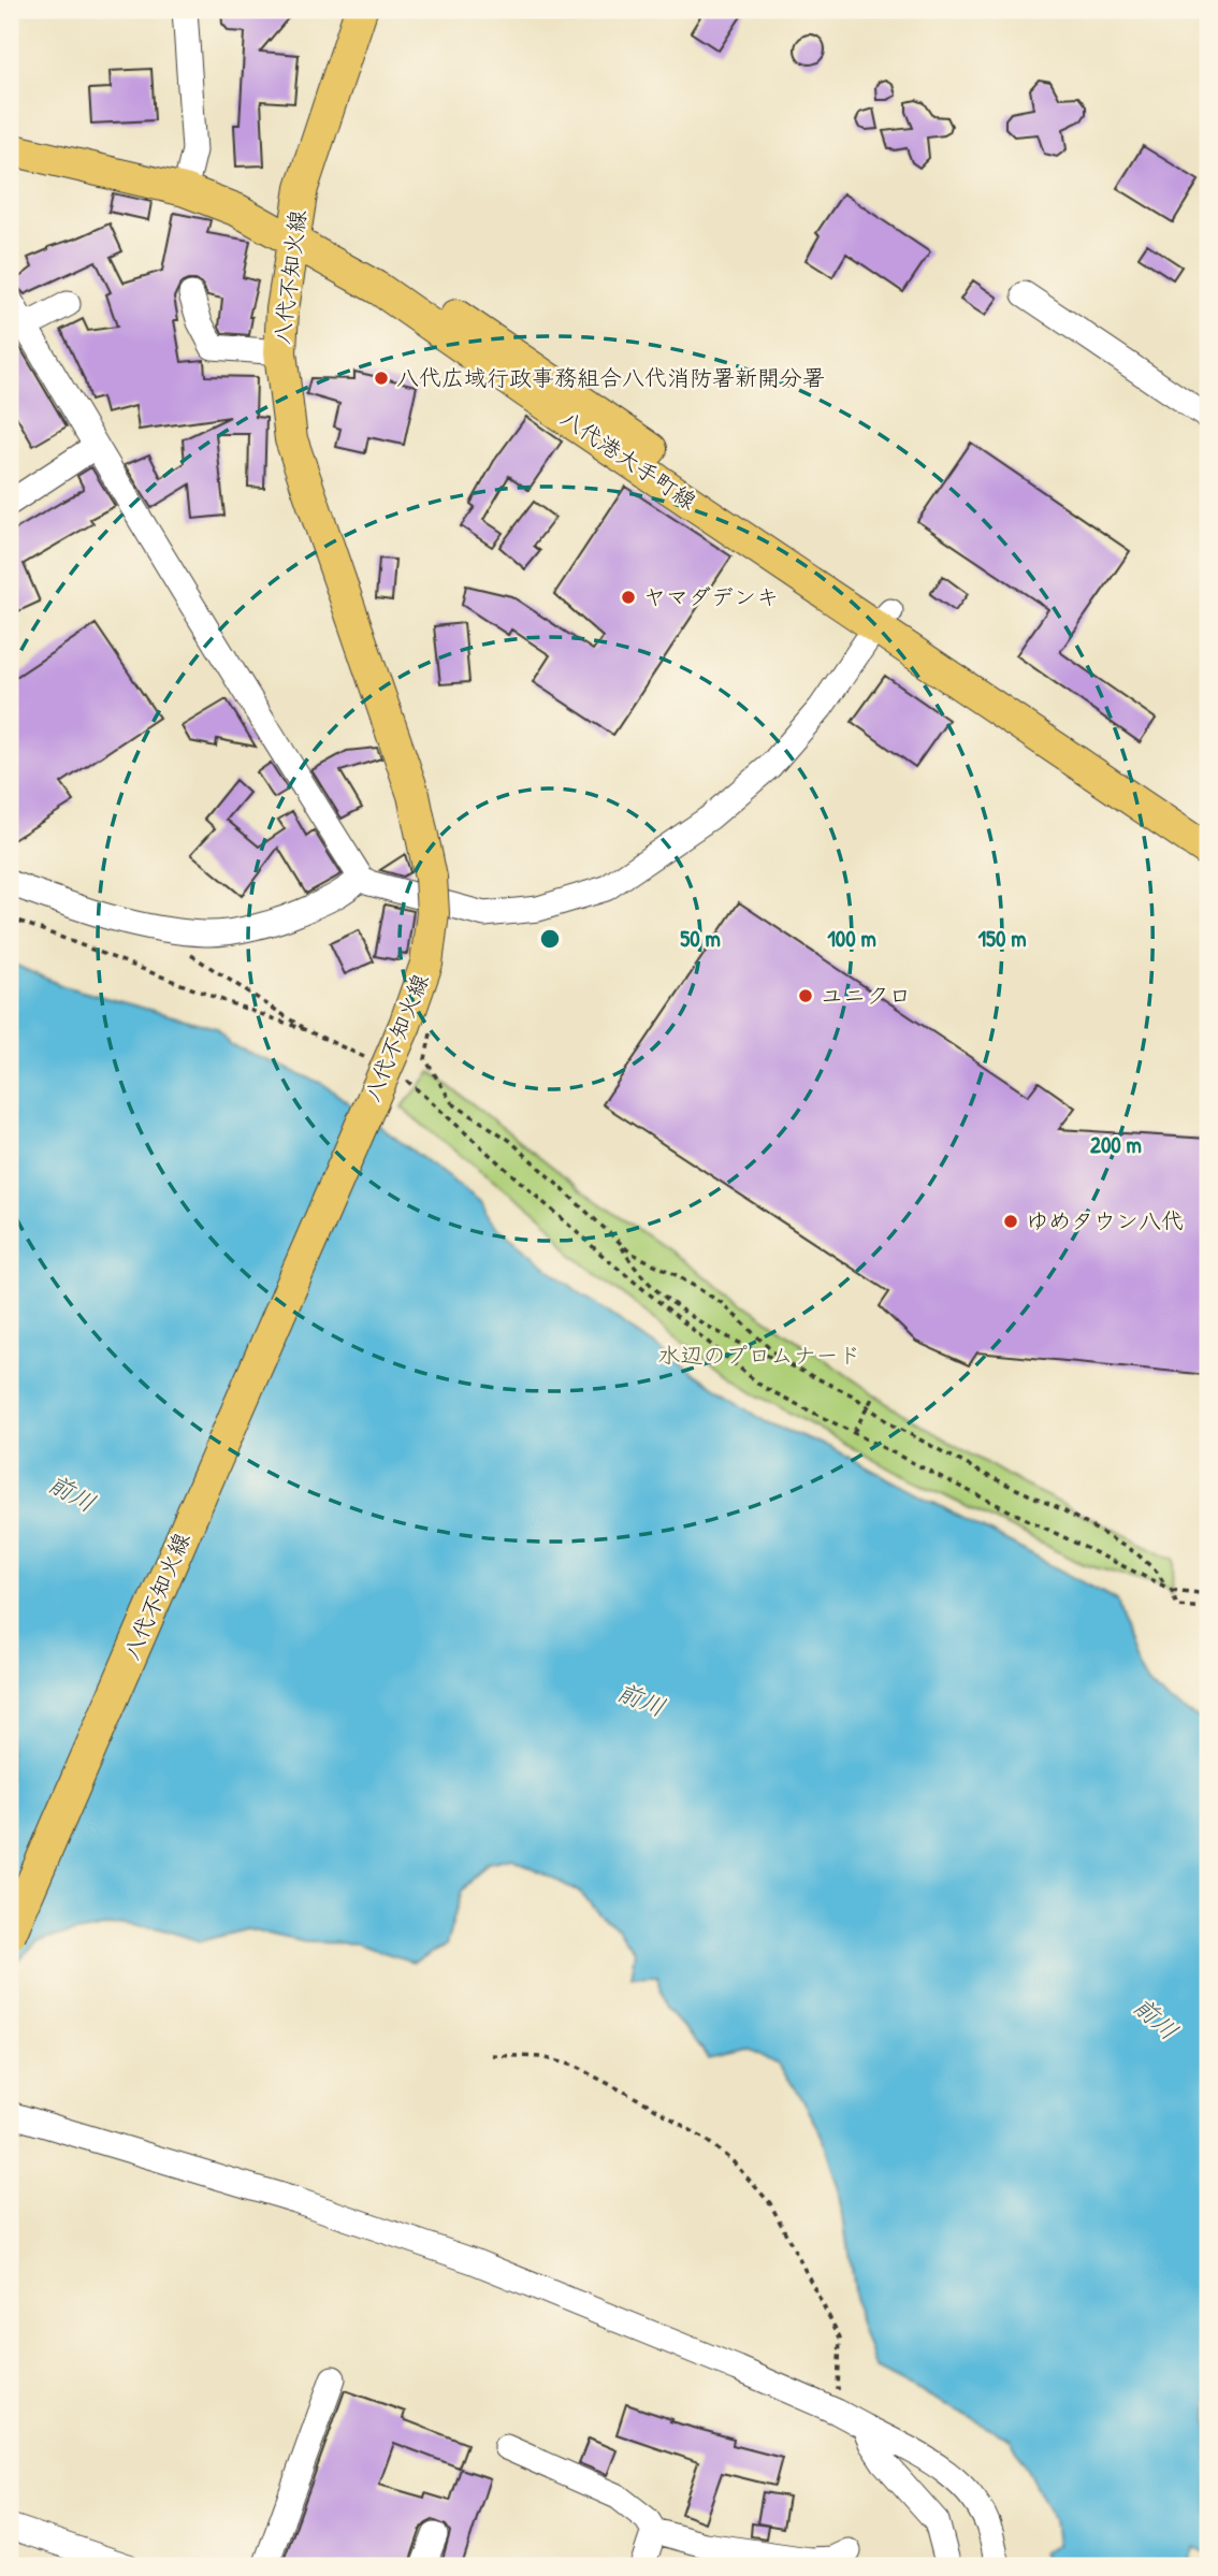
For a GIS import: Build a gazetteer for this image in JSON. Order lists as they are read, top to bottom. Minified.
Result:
{"streets":{"main road":["八代不知火線","八代港大手町線"]},"crossings":[["八代不知火線","八代港大手町線"]],"water":["前川"],"parks":["水辺のプロムナード"],"places":["八代広域行政事務組合八代消防署新開分署","ヤマダデンキ","ユニクロ","ゆめタウン八代"],"rings":["50 m","100 m","150 m","200 m"]}
